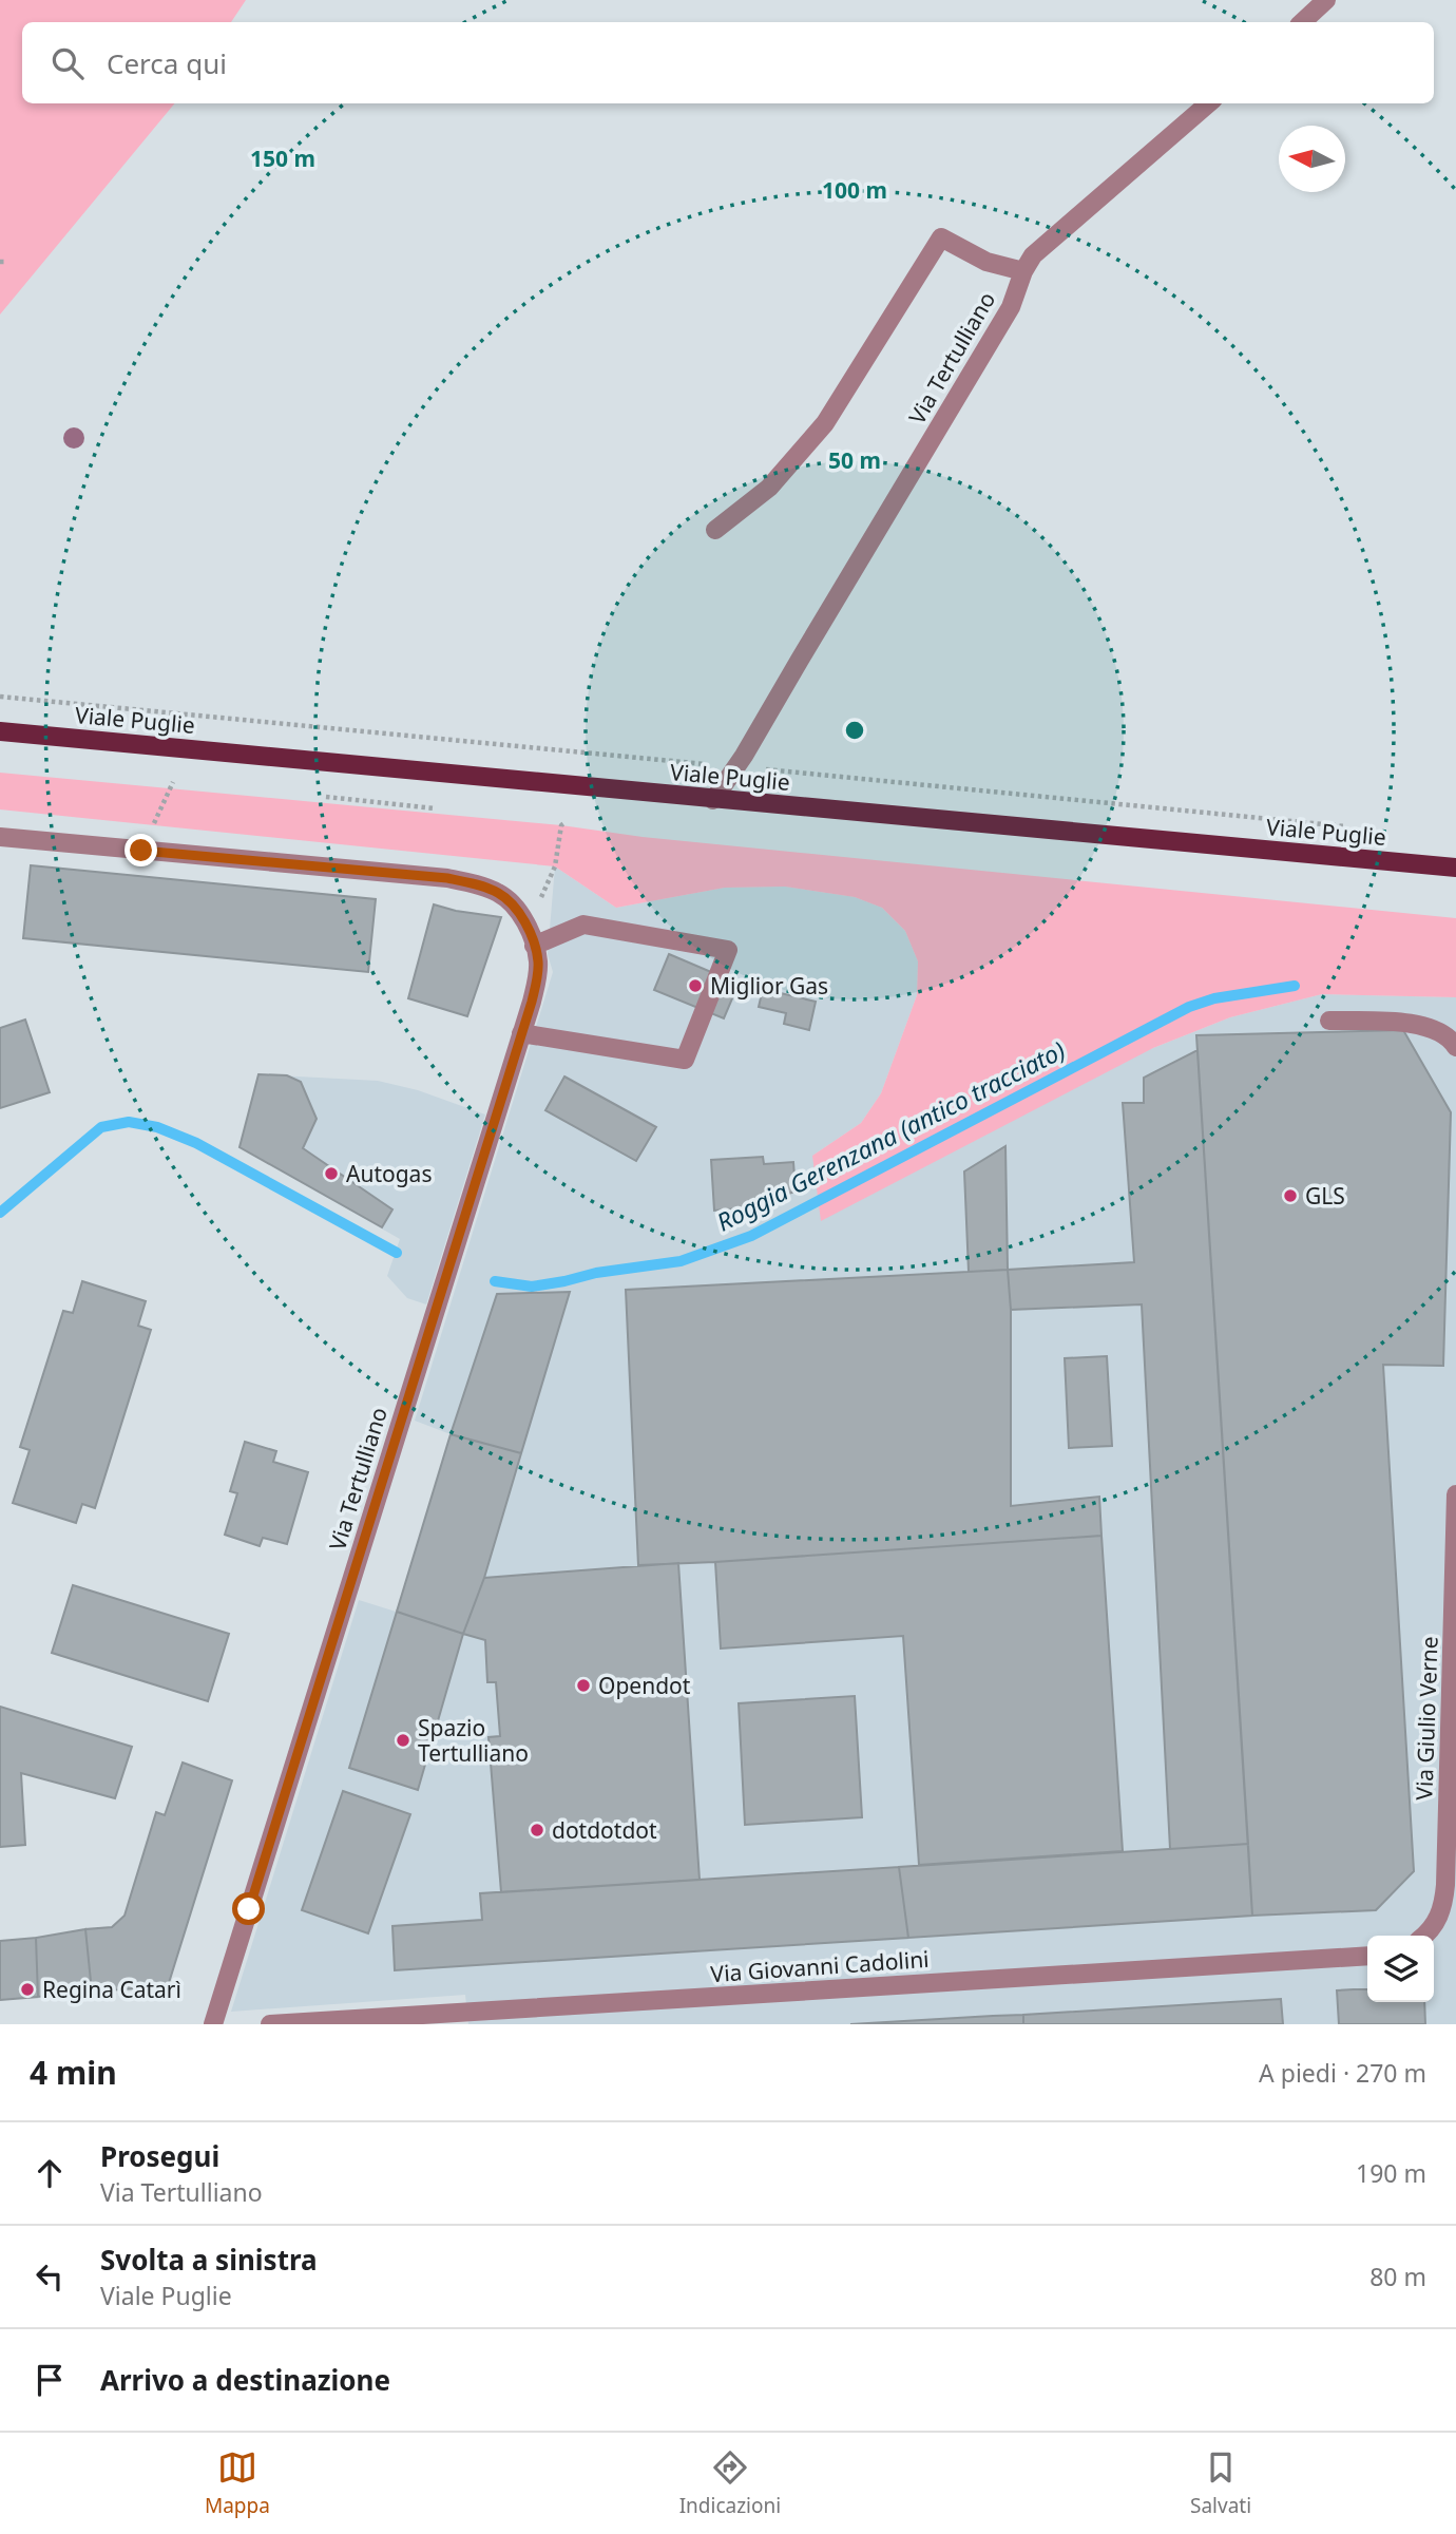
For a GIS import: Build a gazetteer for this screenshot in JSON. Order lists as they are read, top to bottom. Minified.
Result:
{"streets":{"main road":["Viale Puglie"],"street":["Via Tertulliano","Via Giulio Verne","Via Giovanni Cadolini"]},"crossings":[["Via Tertulliano","Viale Puglie"]],"water":["Roggia Gerenzana (antico tracciato)"],"places":["Miglior Gas","Autogas","GLS","Opendot","Spazio Tertulliano","dotdotdot","Regina Catarì"],"north":"left","page":{"search":"Cerca qui","heading":["4 min","A piedi · 270 m"],"list":[["Prosegui","Via Tertulliano","190 m"],["Svolta a sinistra","Viale Puglie","80 m"],"Arrivo a destinazione"],"nav":["Mappa","Indicazioni","Salvati"]},"rings":["150 m","100 m","50 m"]}
